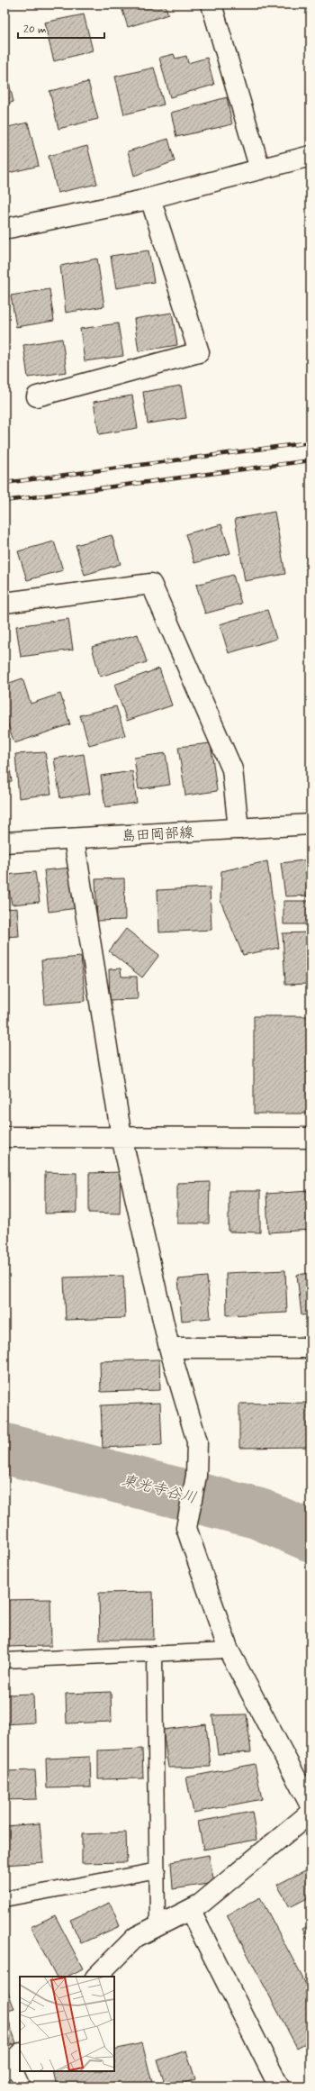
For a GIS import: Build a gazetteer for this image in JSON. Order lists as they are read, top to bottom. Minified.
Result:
{"streets":{"street":["島田岡部線"]},"water":["東光寺谷川"],"scale_bar":"20 m"}
